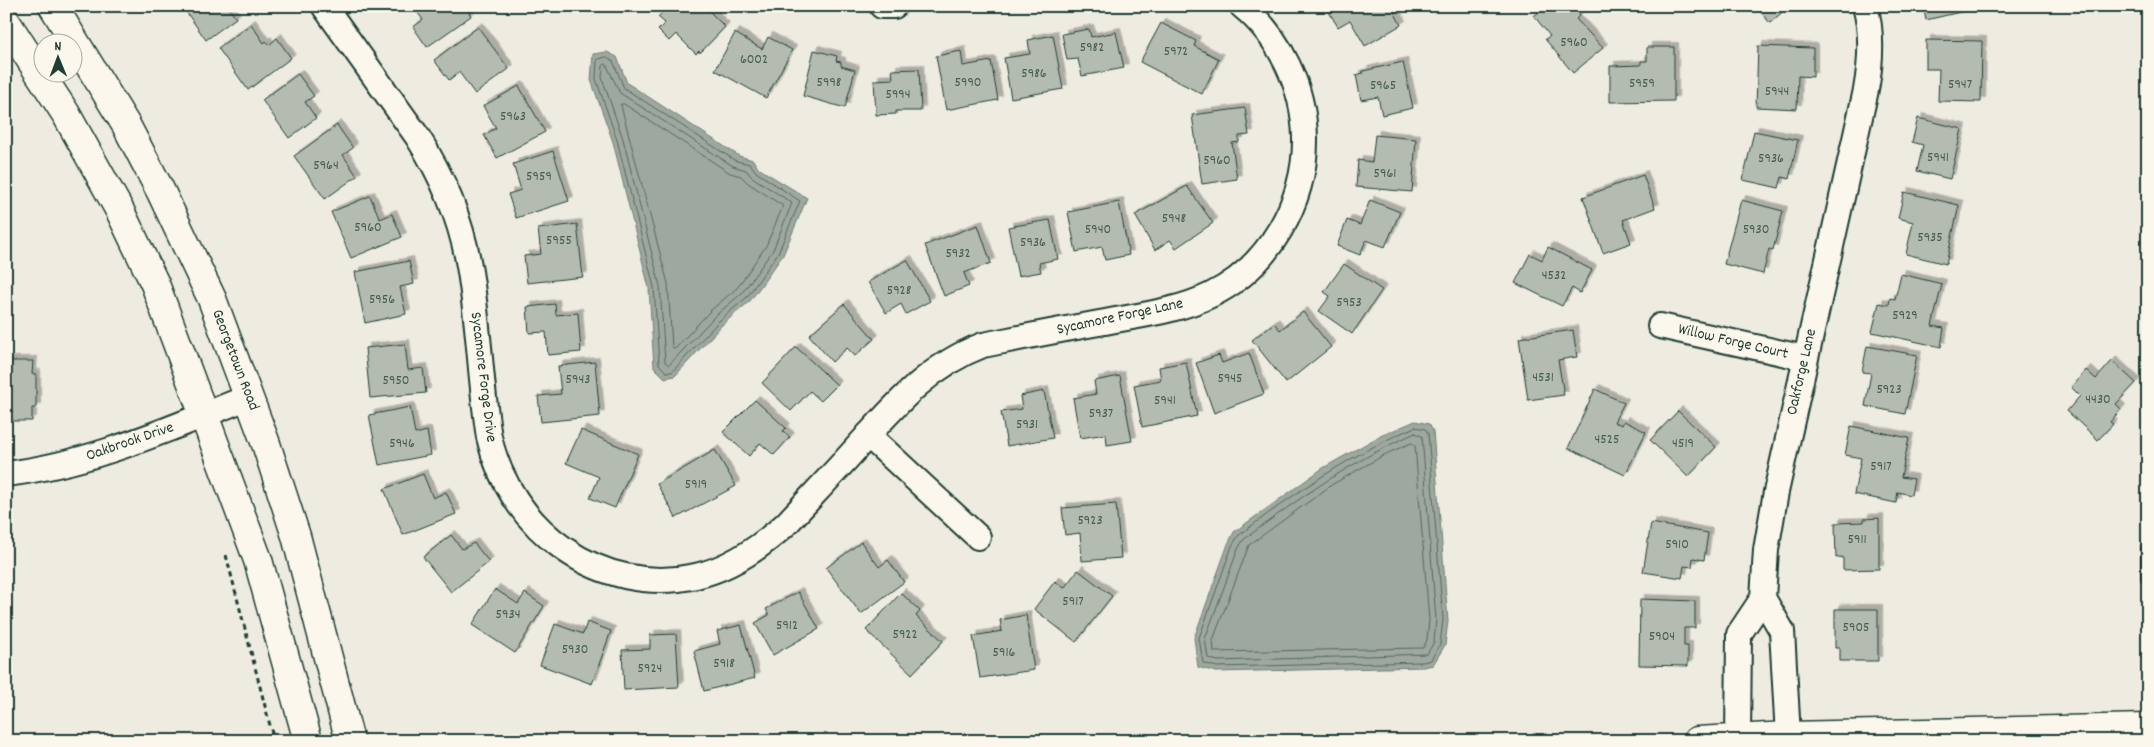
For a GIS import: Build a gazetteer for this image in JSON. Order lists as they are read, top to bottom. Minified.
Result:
{"streets":{"main road":["Georgetown Road"],"street":["Sycamore Forge Lane","Willow Forge Court","Oakforge Lane","Sycamore Forge Drive","Oakbrook Drive"]},"crossings":[["Sycamore Forge Lane","Sycamore Forge Drive"],["Willow Forge Court","Oakforge Lane"],["Georgetown Road","Oakbrook Drive"]],"house_numbers":["5960","5982","5972","6002","5986","5998","5990","5959","5947","5965","5944","5994","5963","5941","5936","5960","5964","5961","5959","5948","5960","5940","5930","5935","5955","5936","5932","4532","5928","5956","5953","5929","4531","5945","5943","5950","5923","4430","5941","5937","5931","4525","5946","4519","5917","5919","5923","5911","5910","5917","5934","5912","5905","5922","5904","5930","5916","5918","5924"],"north":"top"}
